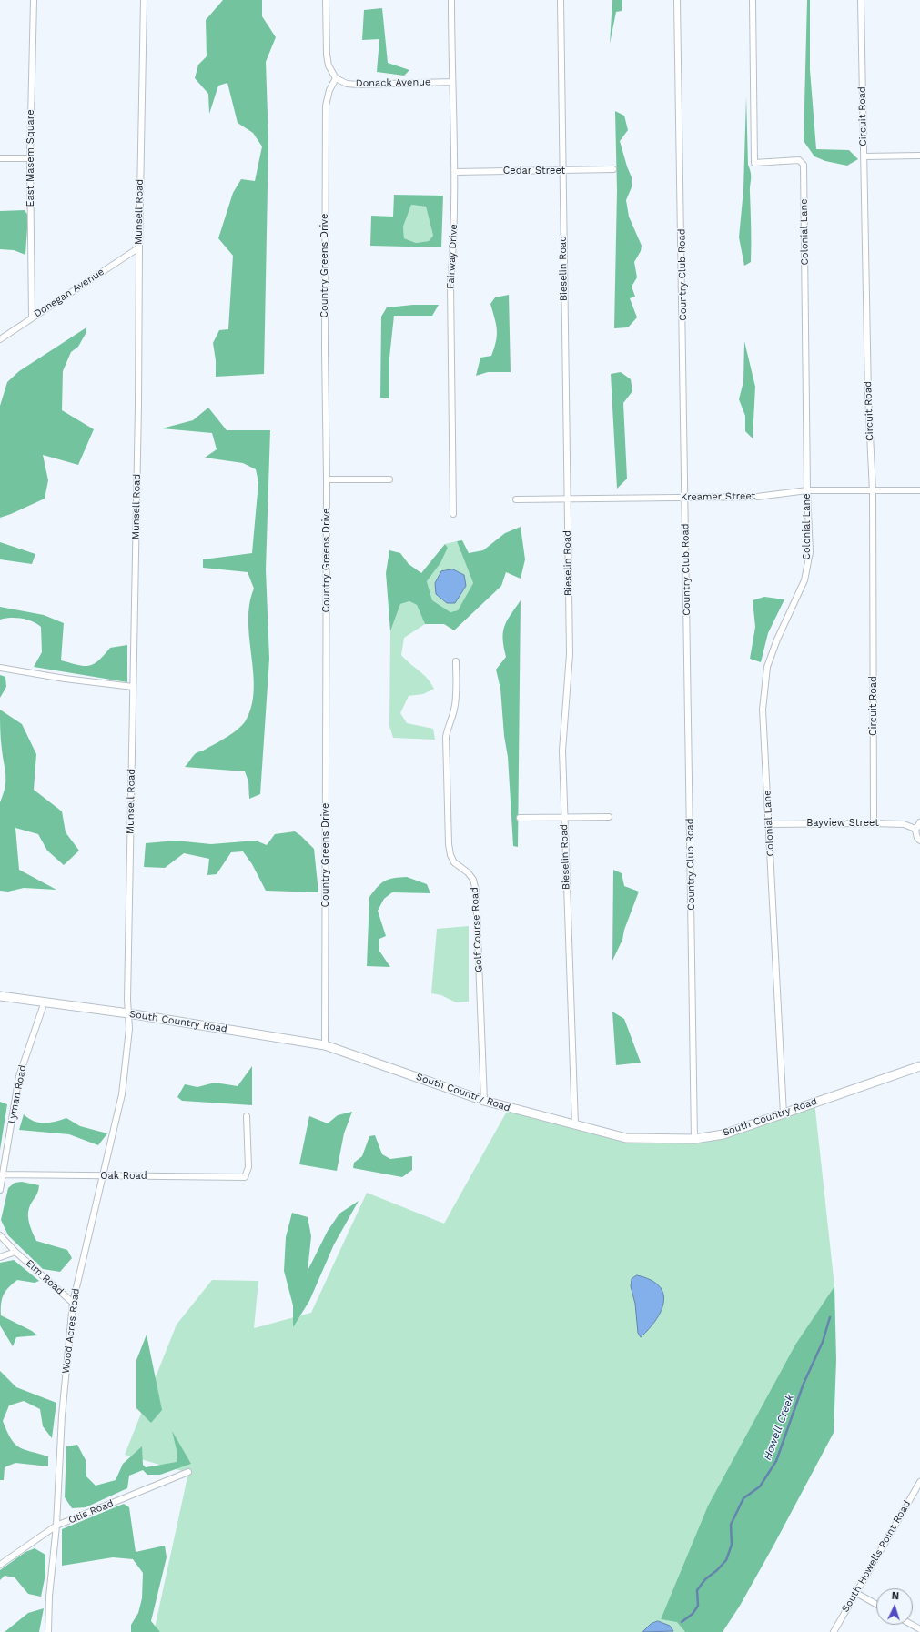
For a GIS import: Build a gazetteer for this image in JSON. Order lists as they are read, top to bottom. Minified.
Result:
{"streets":{"main road":["South Country Road"],"street":["Donack Avenue","Circuit Road","East Masem Square","Cedar Street","Munsell Road","Colonial Lane","Fairway Drive","Country Greens Drive","Bieselin Road","Country Club Road","Donegan Avenue","Kreamer Street","Bayview Street","Golf Course Road","Lyman Road","Oak Road","Elm Road","Wood Acres Road","Otis Road","South Howells Point Road"]},"crossings":[["Donack Avenue","Fairway Drive"],["Donack Avenue","Country Greens Drive"],["Circuit Road","Kreamer Street"],["Circuit Road","Bayview Street"],["East Masem Square","Donegan Avenue"],["Cedar Street","Fairway Drive"],["Cedar Street","Bieselin Road"],["Munsell Road","Donegan Avenue"],["Munsell Road","South Country Road"],["Munsell Road","Wood Acres Road"],["Colonial Lane","Kreamer Street"],["Colonial Lane","Bayview Street"],["Colonial Lane","South Country Road"],["Country Greens Drive","South Country Road"],["Bieselin Road","Kreamer Street"],["Bieselin Road","South Country Road"],["Country Club Road","Kreamer Street"],["Country Club Road","South Country Road"],["Golf Course Road","South Country Road"],["South Country Road","Lyman Road"],["South Country Road","Wood Acres Road"],["Lyman Road","Oak Road"],["Oak Road","Wood Acres Road"],["Elm Road","Wood Acres Road"],["Wood Acres Road","Otis Road"]],"water":["Howell Creek"],"north":"top"}
